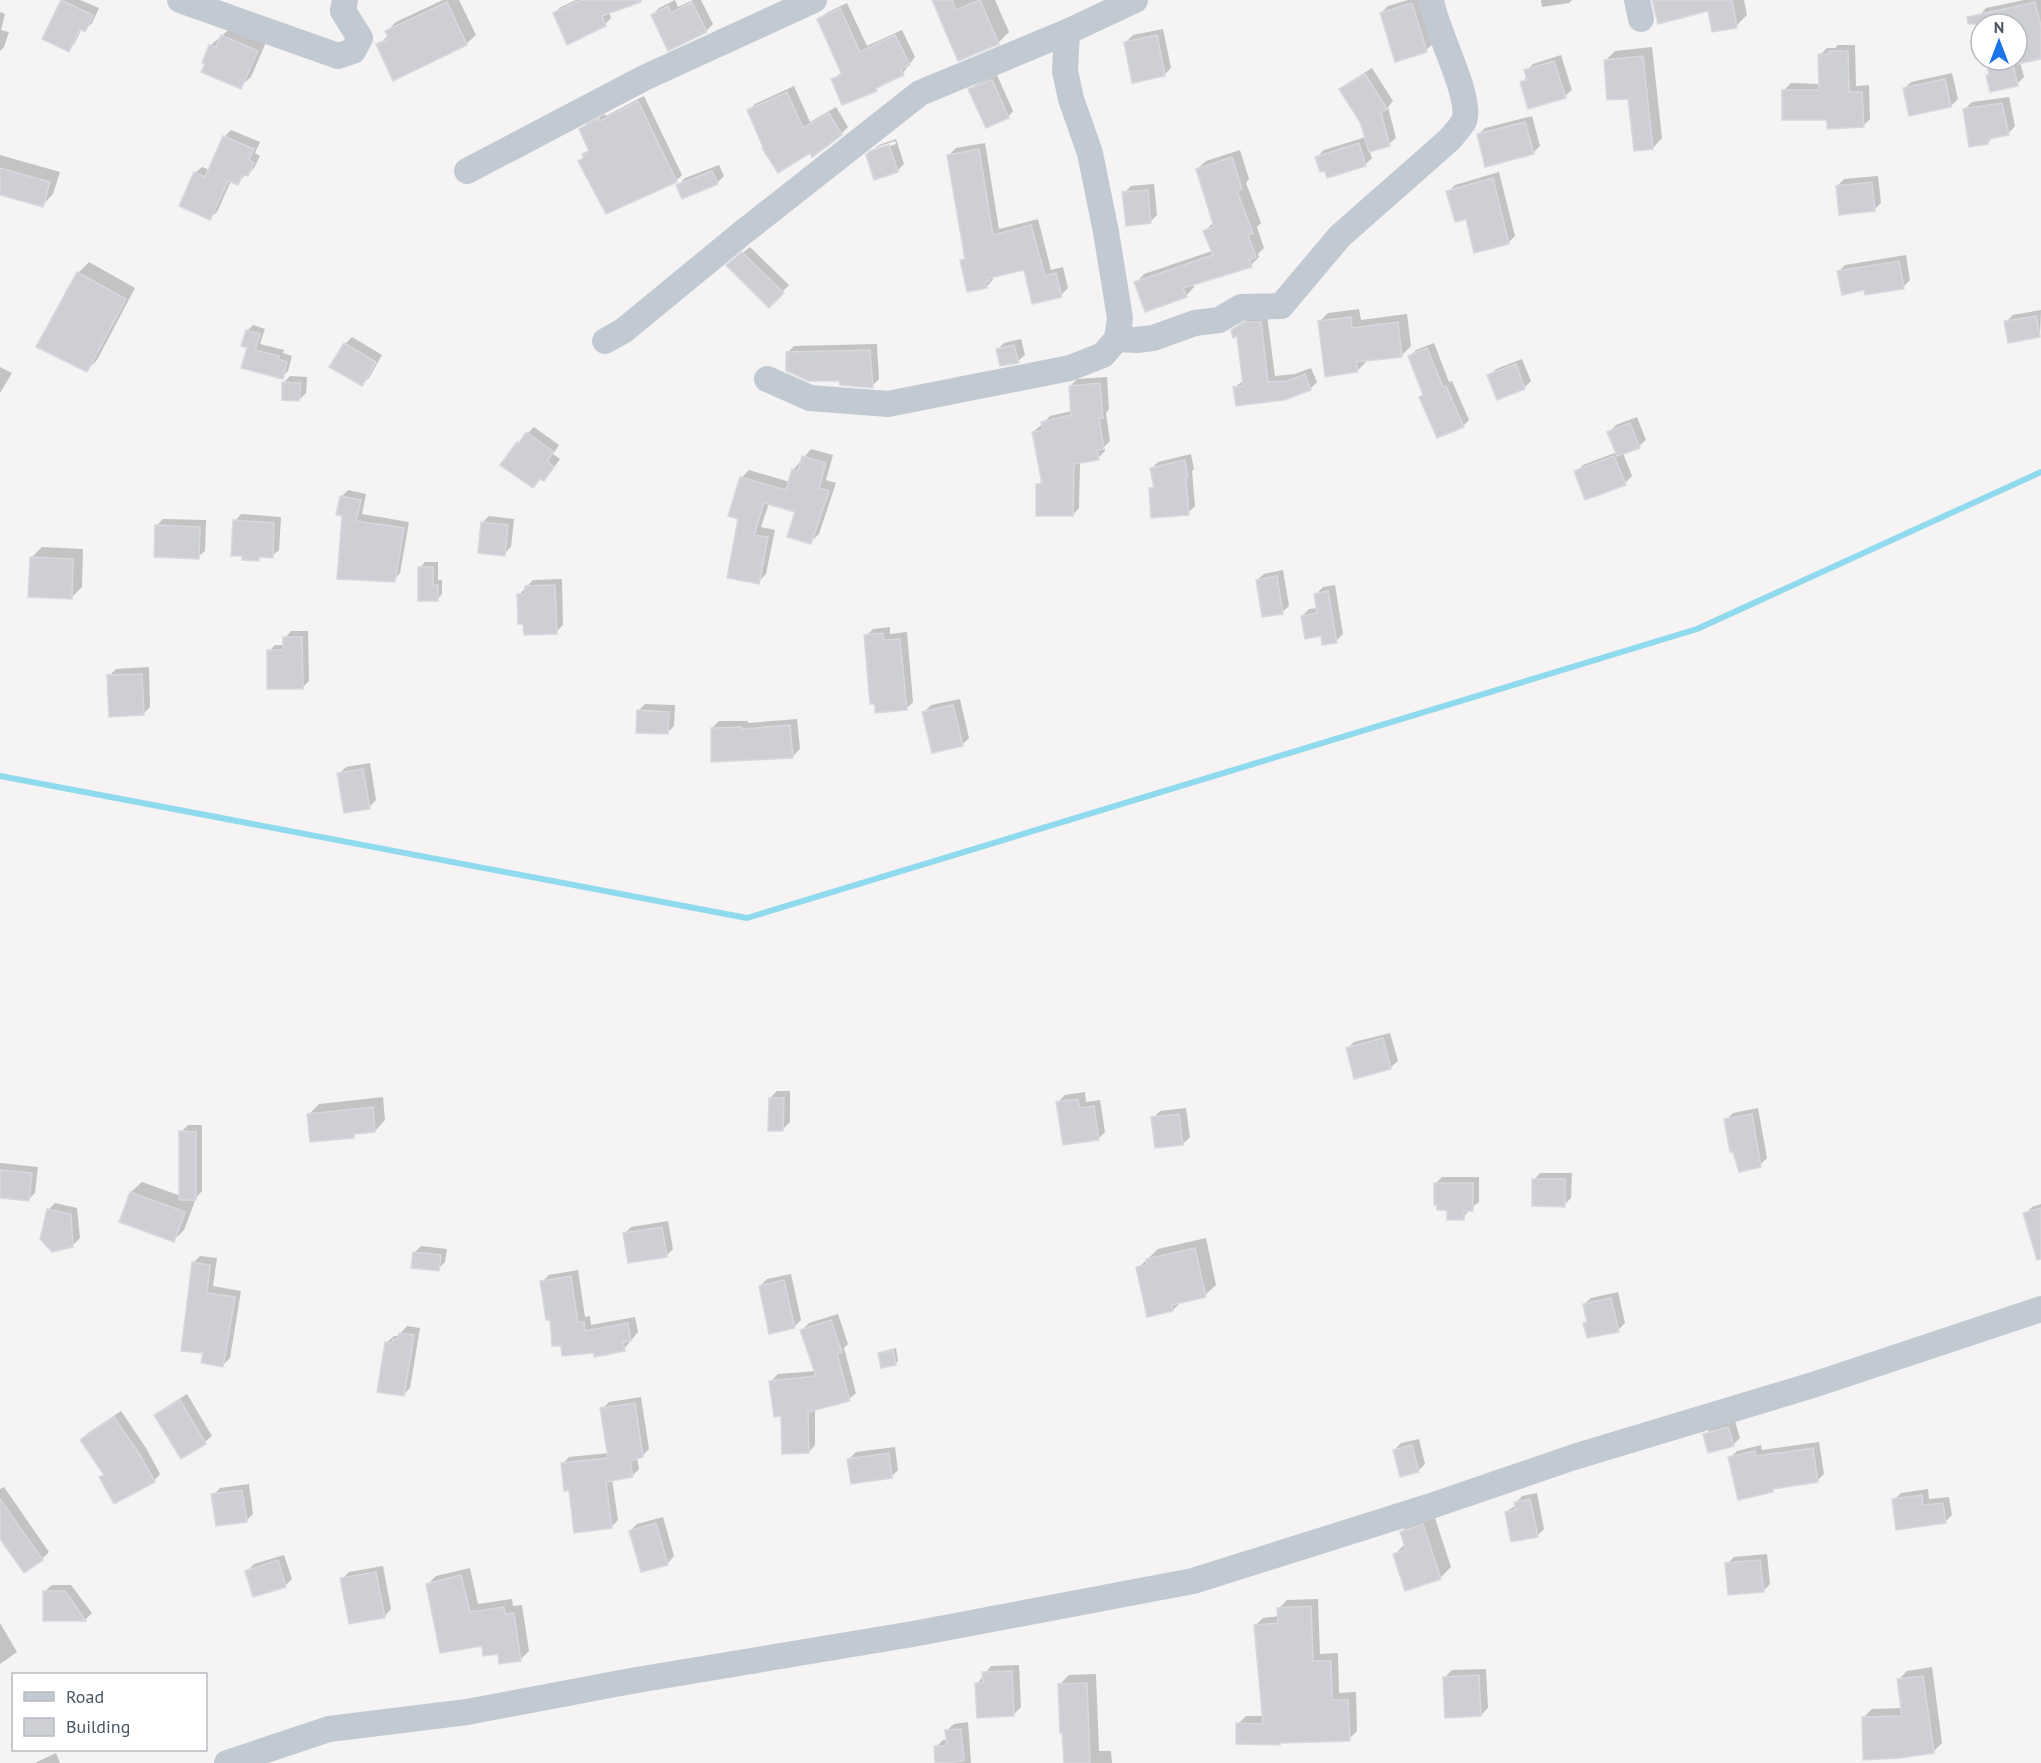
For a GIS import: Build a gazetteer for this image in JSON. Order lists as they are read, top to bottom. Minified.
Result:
{"legend":["Road","Building"],"north":"top"}
